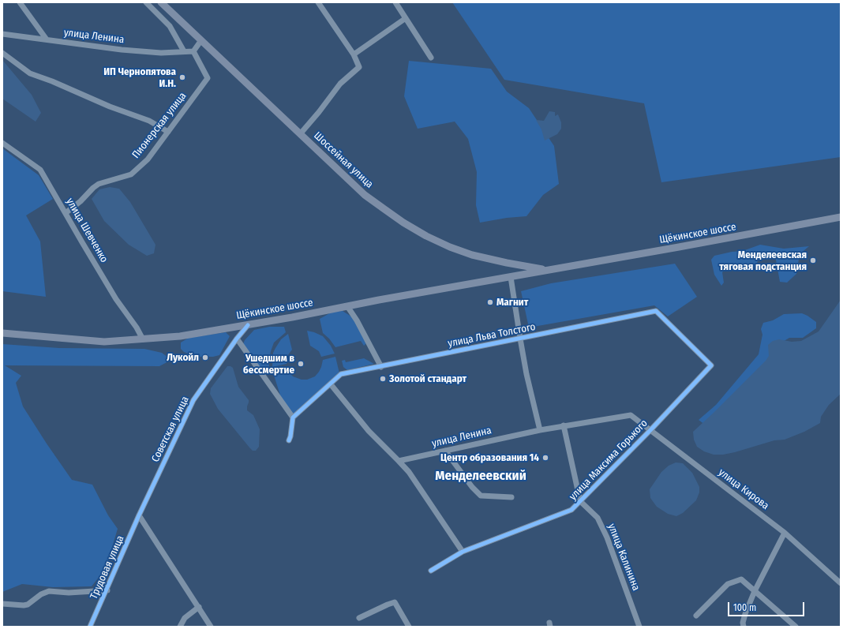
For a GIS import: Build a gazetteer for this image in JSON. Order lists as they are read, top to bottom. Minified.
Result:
{"streets":{"main road":["Шоссейная улица","Щёкинское шоссе"],"street":["улица Ленина","Пионерская улица","улица Шевченко","улица Льва Толстого","Советская улица","улица Максима Горького","улица Кирова","улица Калинина","Трудовая улица"]},"crossings":[["улица Ленина","Пионерская улица"],["улица Ленина","улица Кирова"],["Пионерская улица","улица Шевченко"],["Шоссейная улица","Щёкинское шоссе"],["улица Шевченко","Щёкинское шоссе"],["Щёкинское шоссе","Советская улица"],["улица Льва Толстого","улица Максима Горького"],["Советская улица","Трудовая улица"],["улица Максима Горького","улица Кирова"],["улица Максима Горького","улица Калинина"]],"districts":["Менделеевский"],"places":["ИП Чернопятова И.Н.","Менделеевская тяговая подстанция","Магнит","Лукойл","Ушедшим в бессмертие","Золотой стандарт","Центр образования 14"],"scale_bar":"100 m"}
